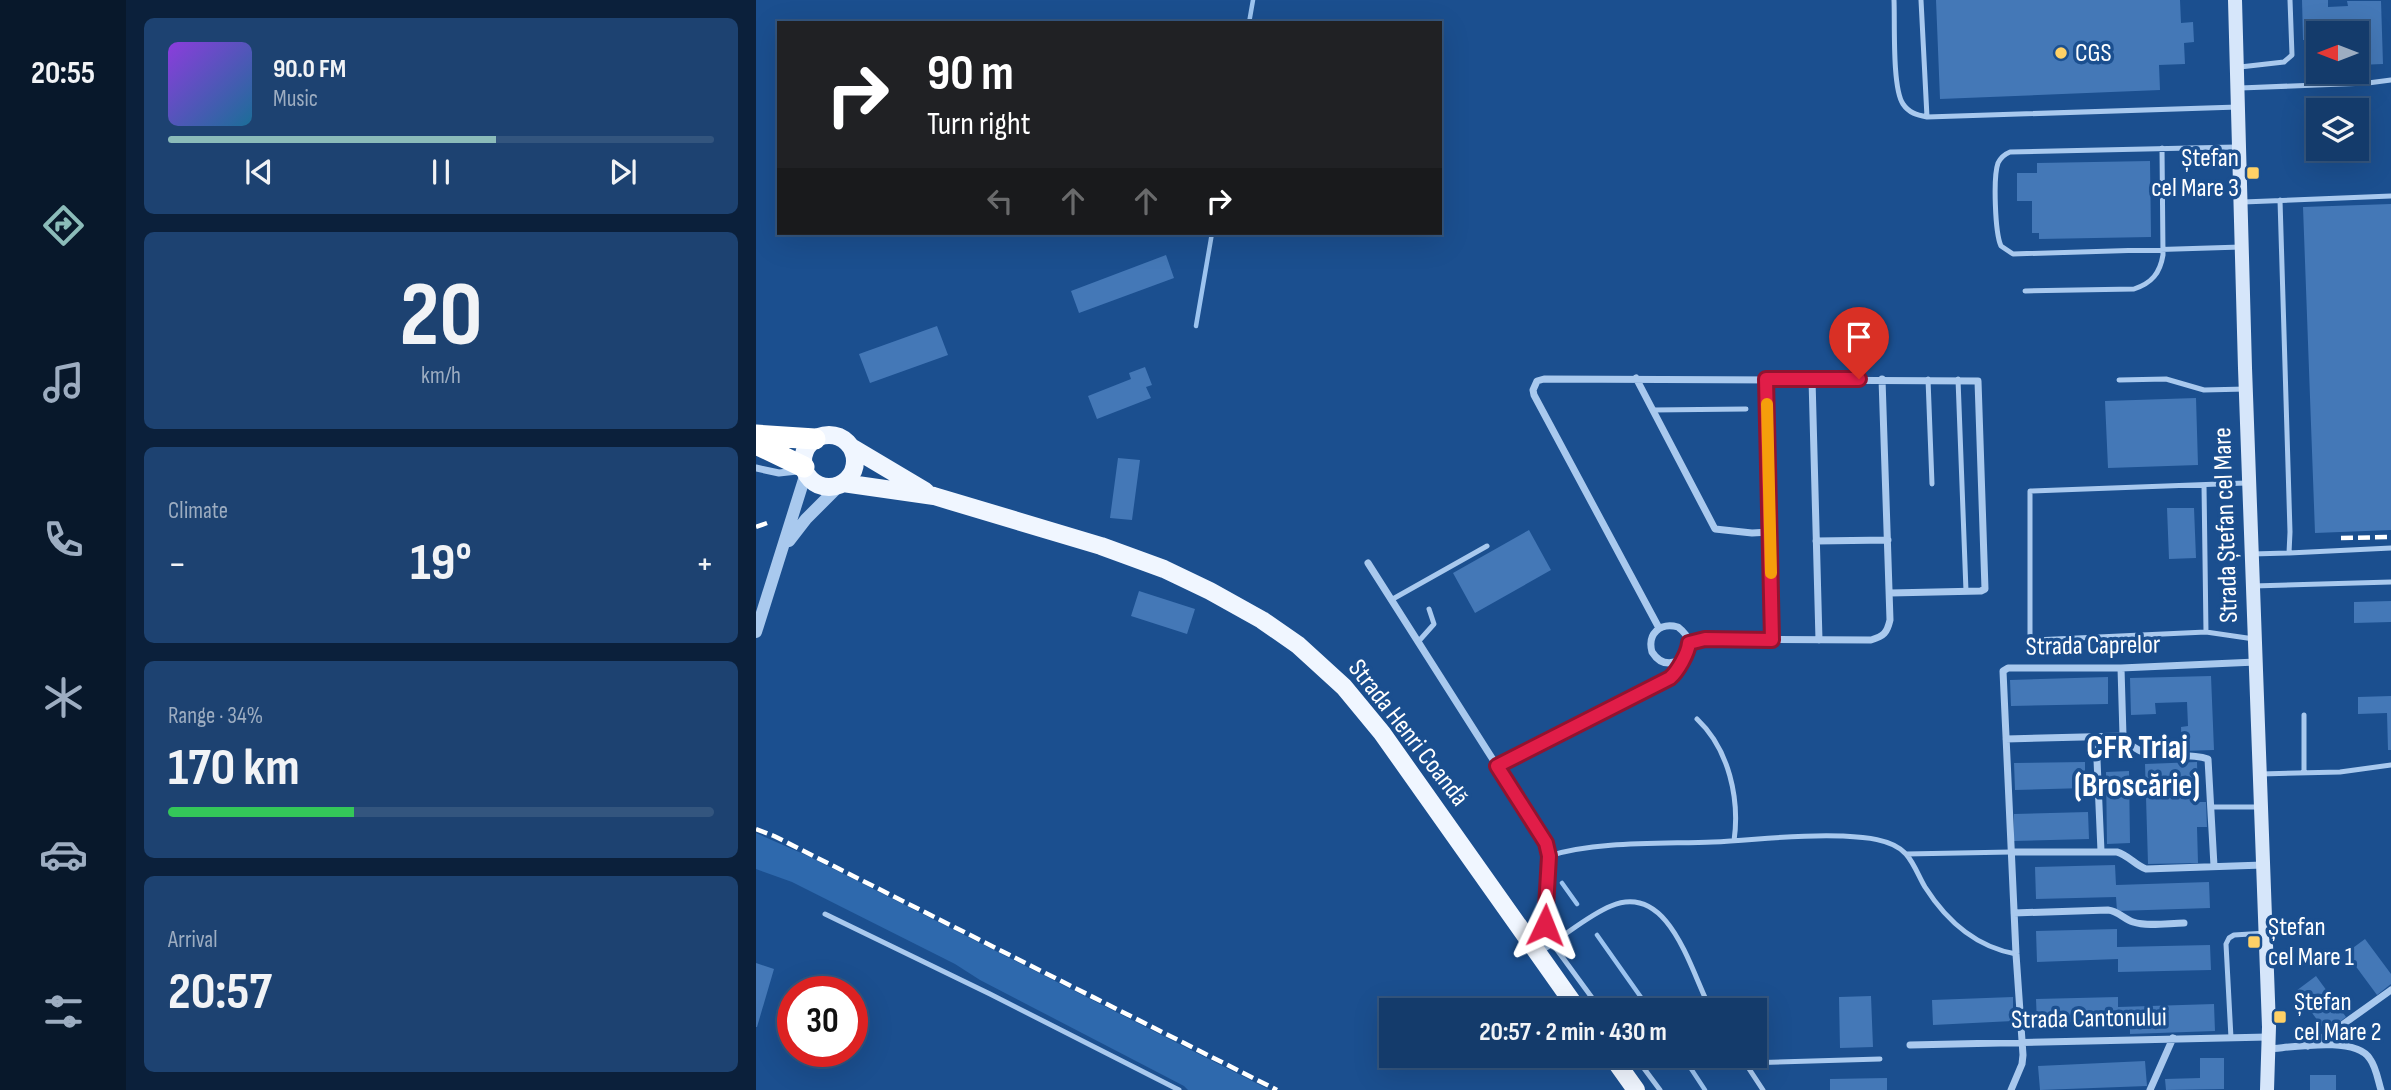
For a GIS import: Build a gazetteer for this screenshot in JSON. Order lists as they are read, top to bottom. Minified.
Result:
{"streets":{"main road":["Strada Ștefan cel Mare","Strada Henri Coandă"],"street":["Strada Caprelor","Strada Cantonului"]},"crossings":[["Strada Ștefan cel Mare","Strada Caprelor"],["Strada Ștefan cel Mare","Strada Cantonului"]],"districts":["CFR Triaj (Broscărie)"],"places":{"other":["CGS"],"transit":["Ștefan cel Mare 3","Ștefan cel Mare 1","Ștefan cel Mare 2"]},"north":"left","page":{"tabs":"20:55","turn":["90 m","Turn right"],"song":["90.0 FM","Music"],"tile":[["20","km/h"],"Climate",["Range · 34%","170 km"],["Arrival","20:57"]],"heat":["−","19°","+"],"limit":"30","trip":"20:57 · 2 min · 430 m"}}
